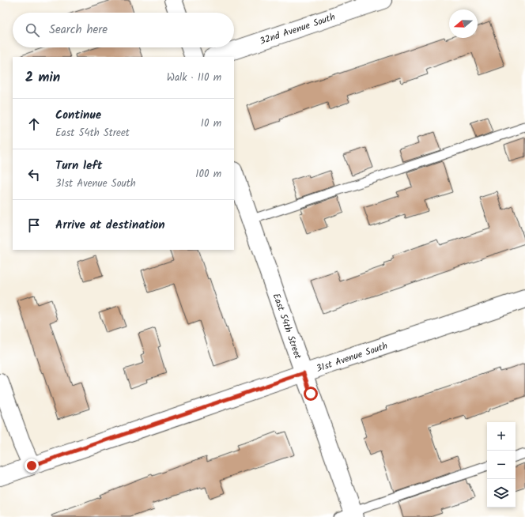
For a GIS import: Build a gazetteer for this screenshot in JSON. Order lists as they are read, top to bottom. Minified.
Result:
{"streets":{"street":["32nd Avenue South","East 54th Street","31st Avenue South"]},"crossings":[["East 54th Street","31st Avenue South"]],"north":"left","page":{"search":"Search here","heading":["2 min","Walk · 110 m"],"list":[["Continue","East 54th Street","10 m"],["Turn left","31st Avenue South","100 m"],"Arrive at destination"],"map_buttons":["+","−"]}}
